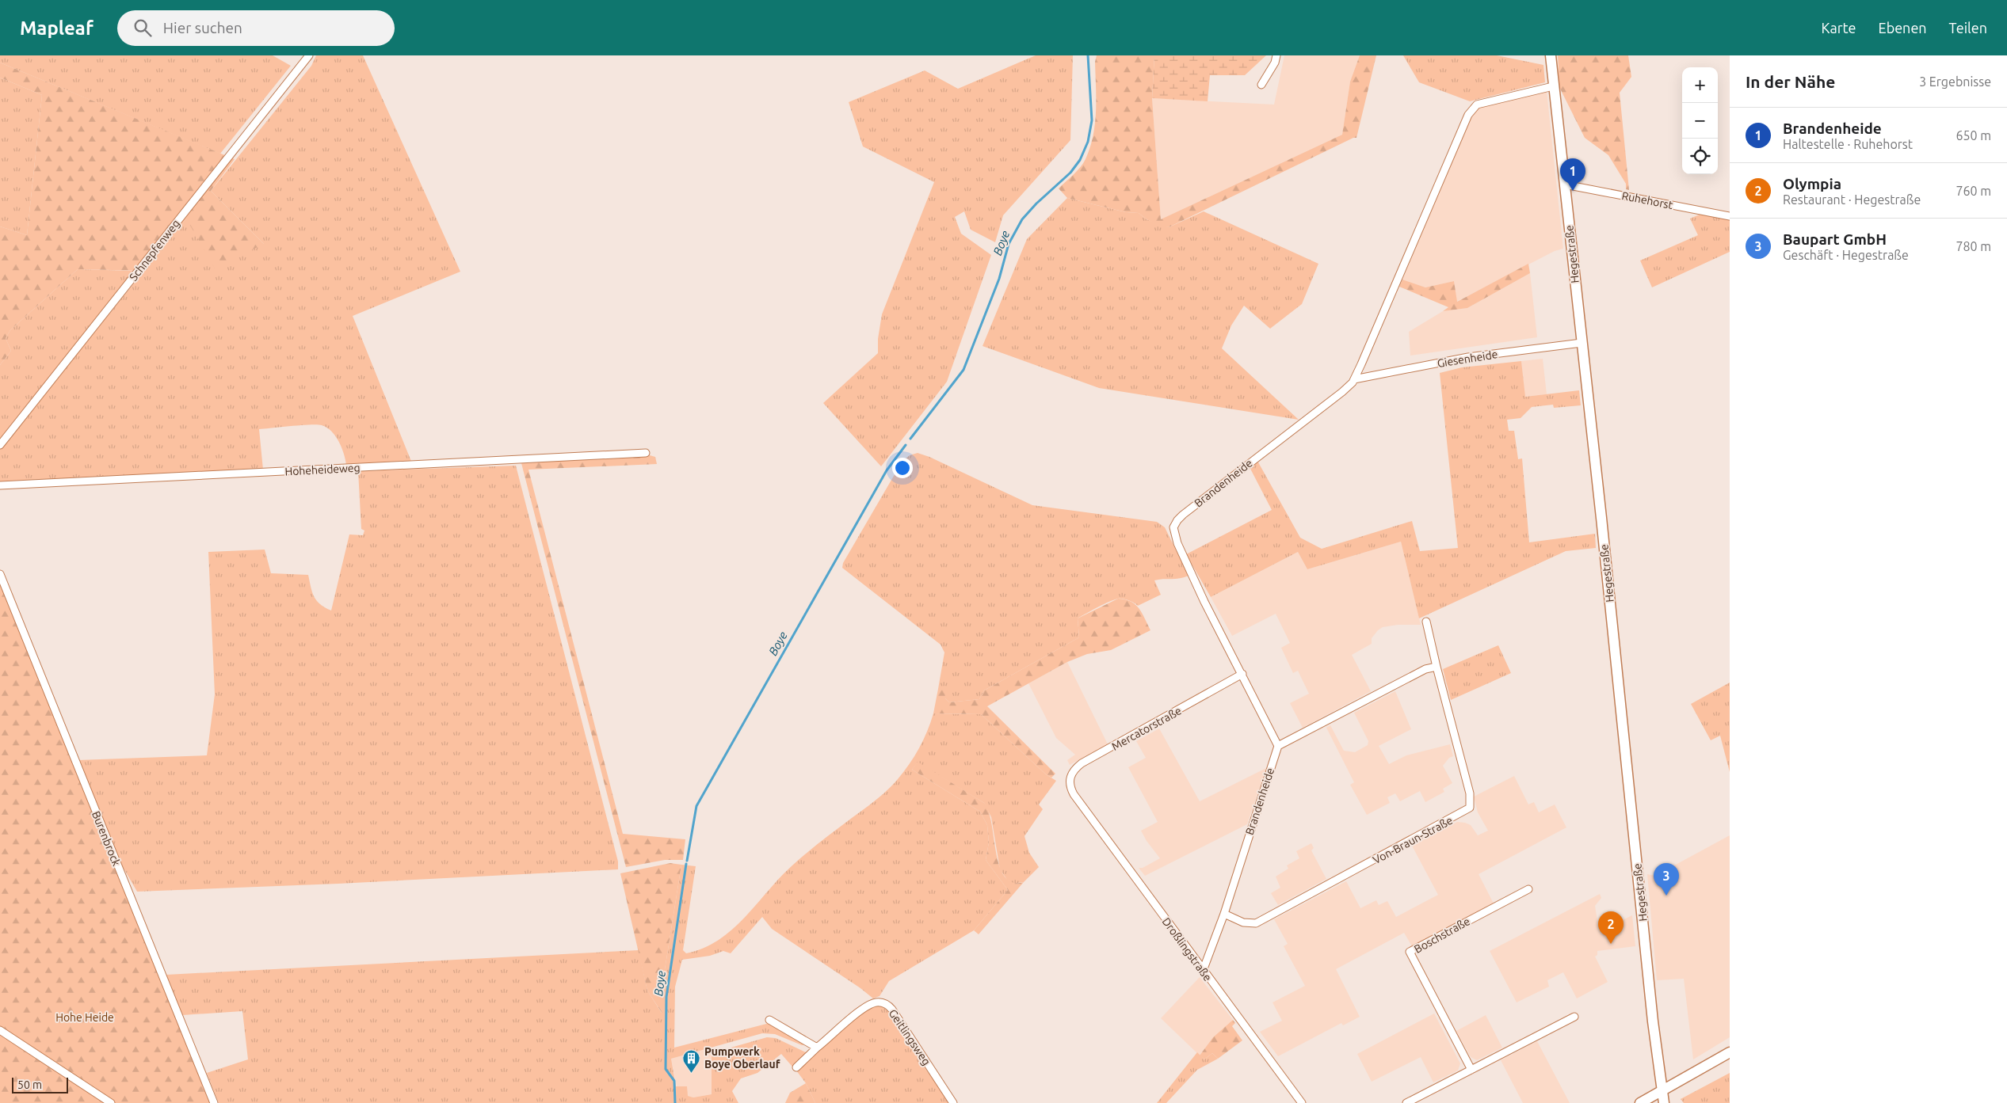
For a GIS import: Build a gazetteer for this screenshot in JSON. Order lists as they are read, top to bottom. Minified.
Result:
{"streets":{"street":["Ruhehorst","Schnepfenweg","Hegestraße","Giesenheide","Hoheheideweg","Brandenheide","Mercatorstraße","Burenbrock","Von-Braun-Straße","Boschstraße","Droßlingstraße","Geitlingsweg"]},"crossings":[["Ruhehorst","Hegestraße"],["Hegestraße","Giesenheide"],["Hegestraße","Brandenheide"],["Giesenheide","Brandenheide"],["Brandenheide","Mercatorstraße"],["Brandenheide","Von-Braun-Straße"],["Brandenheide","Droßlingstraße"],["Mercatorstraße","Droßlingstraße"]],"water":["Boye"],"parks":["Hohe Heide"],"places":{"building":["Pumpwerk Boye Oberlauf"]},"scale_bar":"50 m","page":{"header":"Mapleaf","search":"Hier suchen","nav":["Karte","Ebenen","Teilen"],"heading":["In der Nähe","3 Ergebnisse"],"map_buttons":["+","−"],"list":[{"mark":"1","name":"Brandenheide","note":"Haltestelle · Ruhehorst","value":"650 m"},{"mark":"2","name":"Olympia","note":"Restaurant · Hegestraße","value":"760 m"},{"mark":"3","name":"Baupart GmbH","note":"Geschäft · Hegestraße","value":"780 m"}],"pins":["1","3","2"],"scale":"50 m"}}
